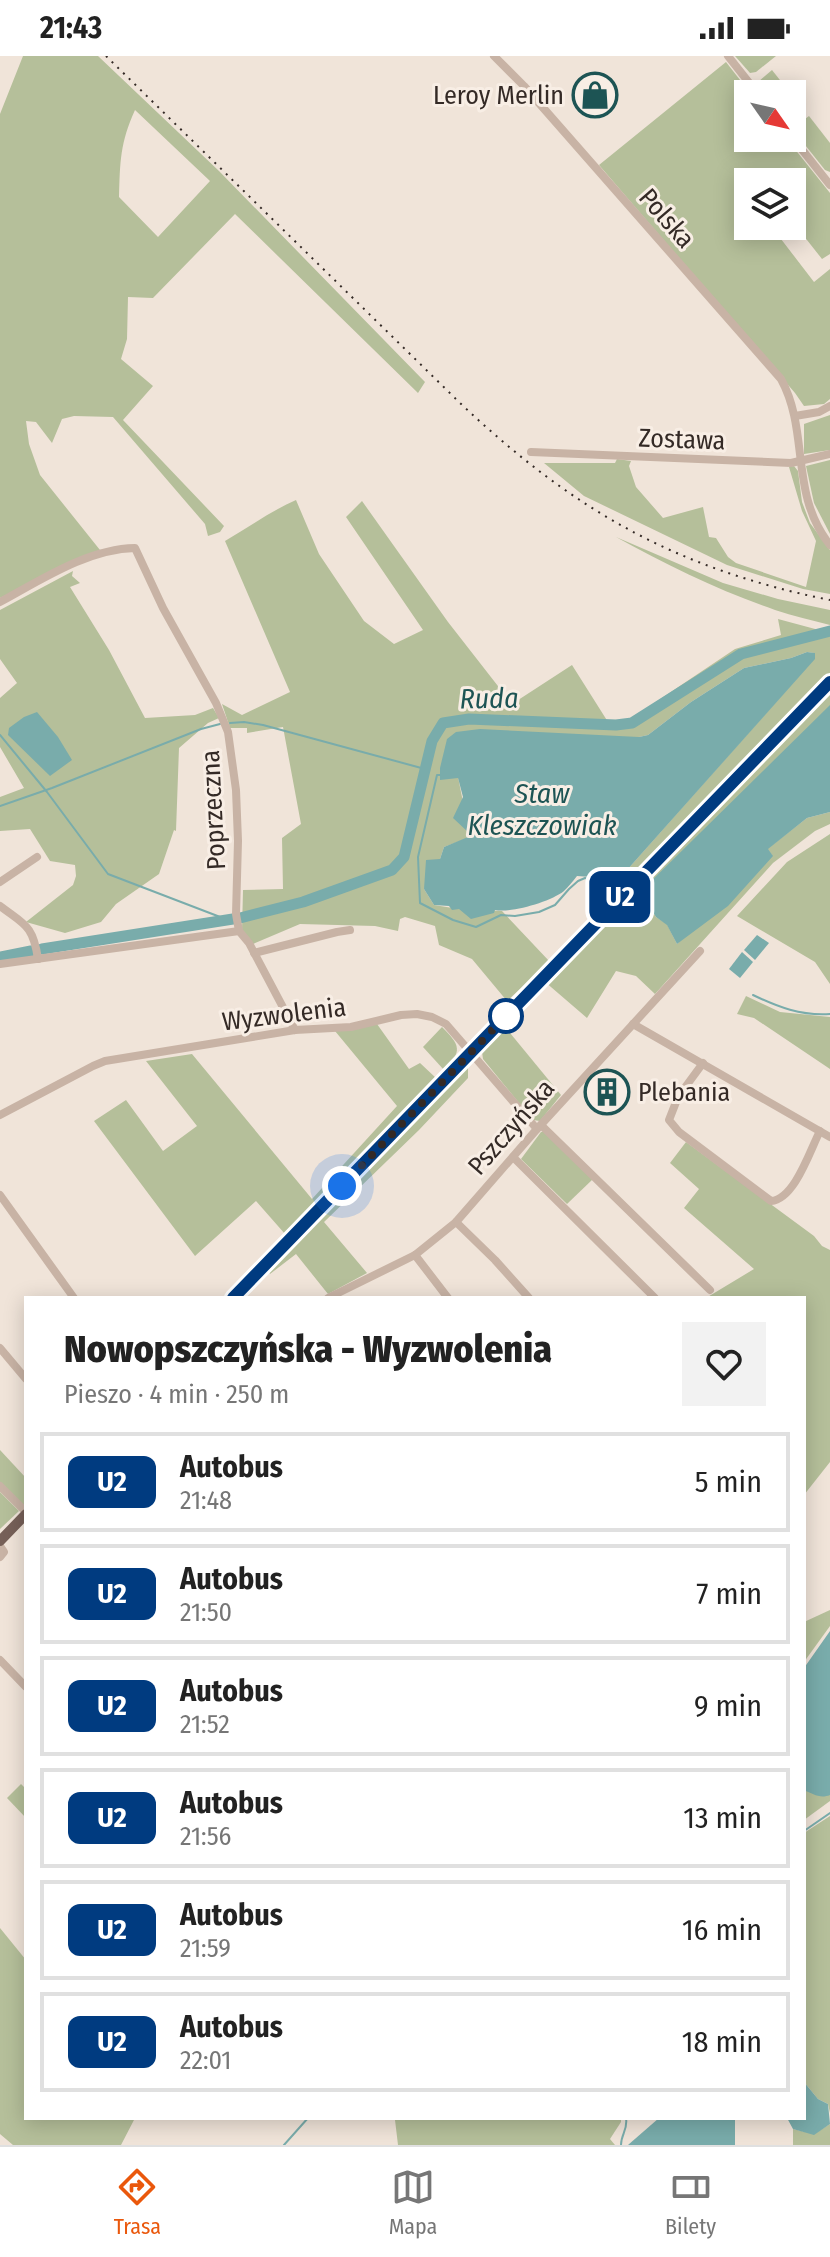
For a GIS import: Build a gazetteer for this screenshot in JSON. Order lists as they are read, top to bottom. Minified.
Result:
{"streets":{"street":["Polska","Zostawa","Poprzeczna","Wyzwolenia","Pszczyńska"]},"crossings":[["Polska","Zostawa"],["Wyzwolenia","Pszczyńska"]],"water":["Ruda","Staw Kleszczowiak"],"places":{"shop":["Leroy Merlin"],"building":["Plebania"]},"lines":["bus line U2"],"north":"bottom right","page":{"status":"21:43","on_map":"U2","heading":["Nowopszczyńska - Wyzwolenia","Pieszo · 4 min · 250 m"],"list":[{"mark":"U2","name":"Autobus","note":"21:48","value":"5 min"},{"mark":"U2","name":"Autobus","note":"21:50","value":"7 min"},{"mark":"U2","name":"Autobus","note":"21:52","value":"9 min"},{"mark":"U2","name":"Autobus","note":"21:56","value":"13 min"},{"mark":"U2","name":"Autobus","note":"21:59","value":"16 min"},{"mark":"U2","name":"Autobus","note":"22:01","value":"18 min"}],"tabs":["Trasa","Mapa","Bilety"]}}
